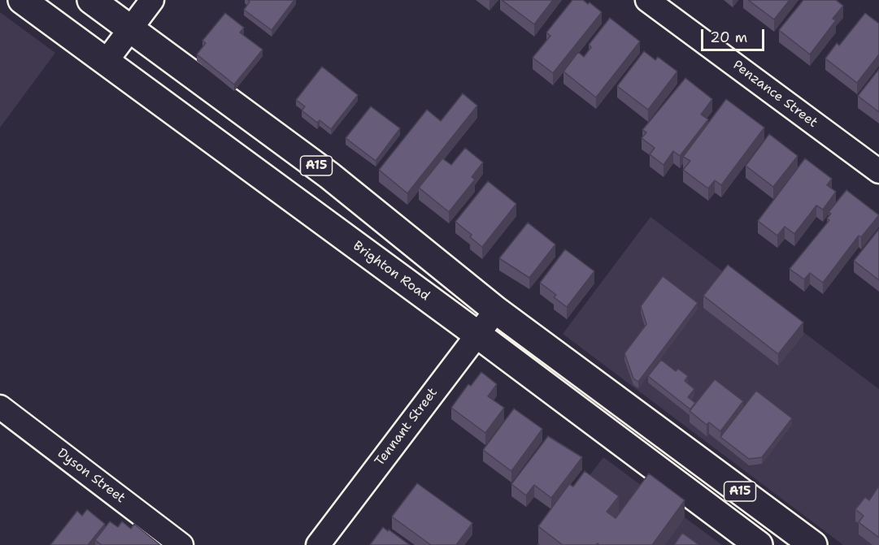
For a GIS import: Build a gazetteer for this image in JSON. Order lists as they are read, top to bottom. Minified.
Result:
{"streets":{"main road":["A15","Brighton Road"],"street":["Penzance Street","Tennant Street","Dyson Street"]},"crossings":[["A15","Tennant Street"],["Brighton Road","Tennant Street"]],"scale_bar":"20 m"}
